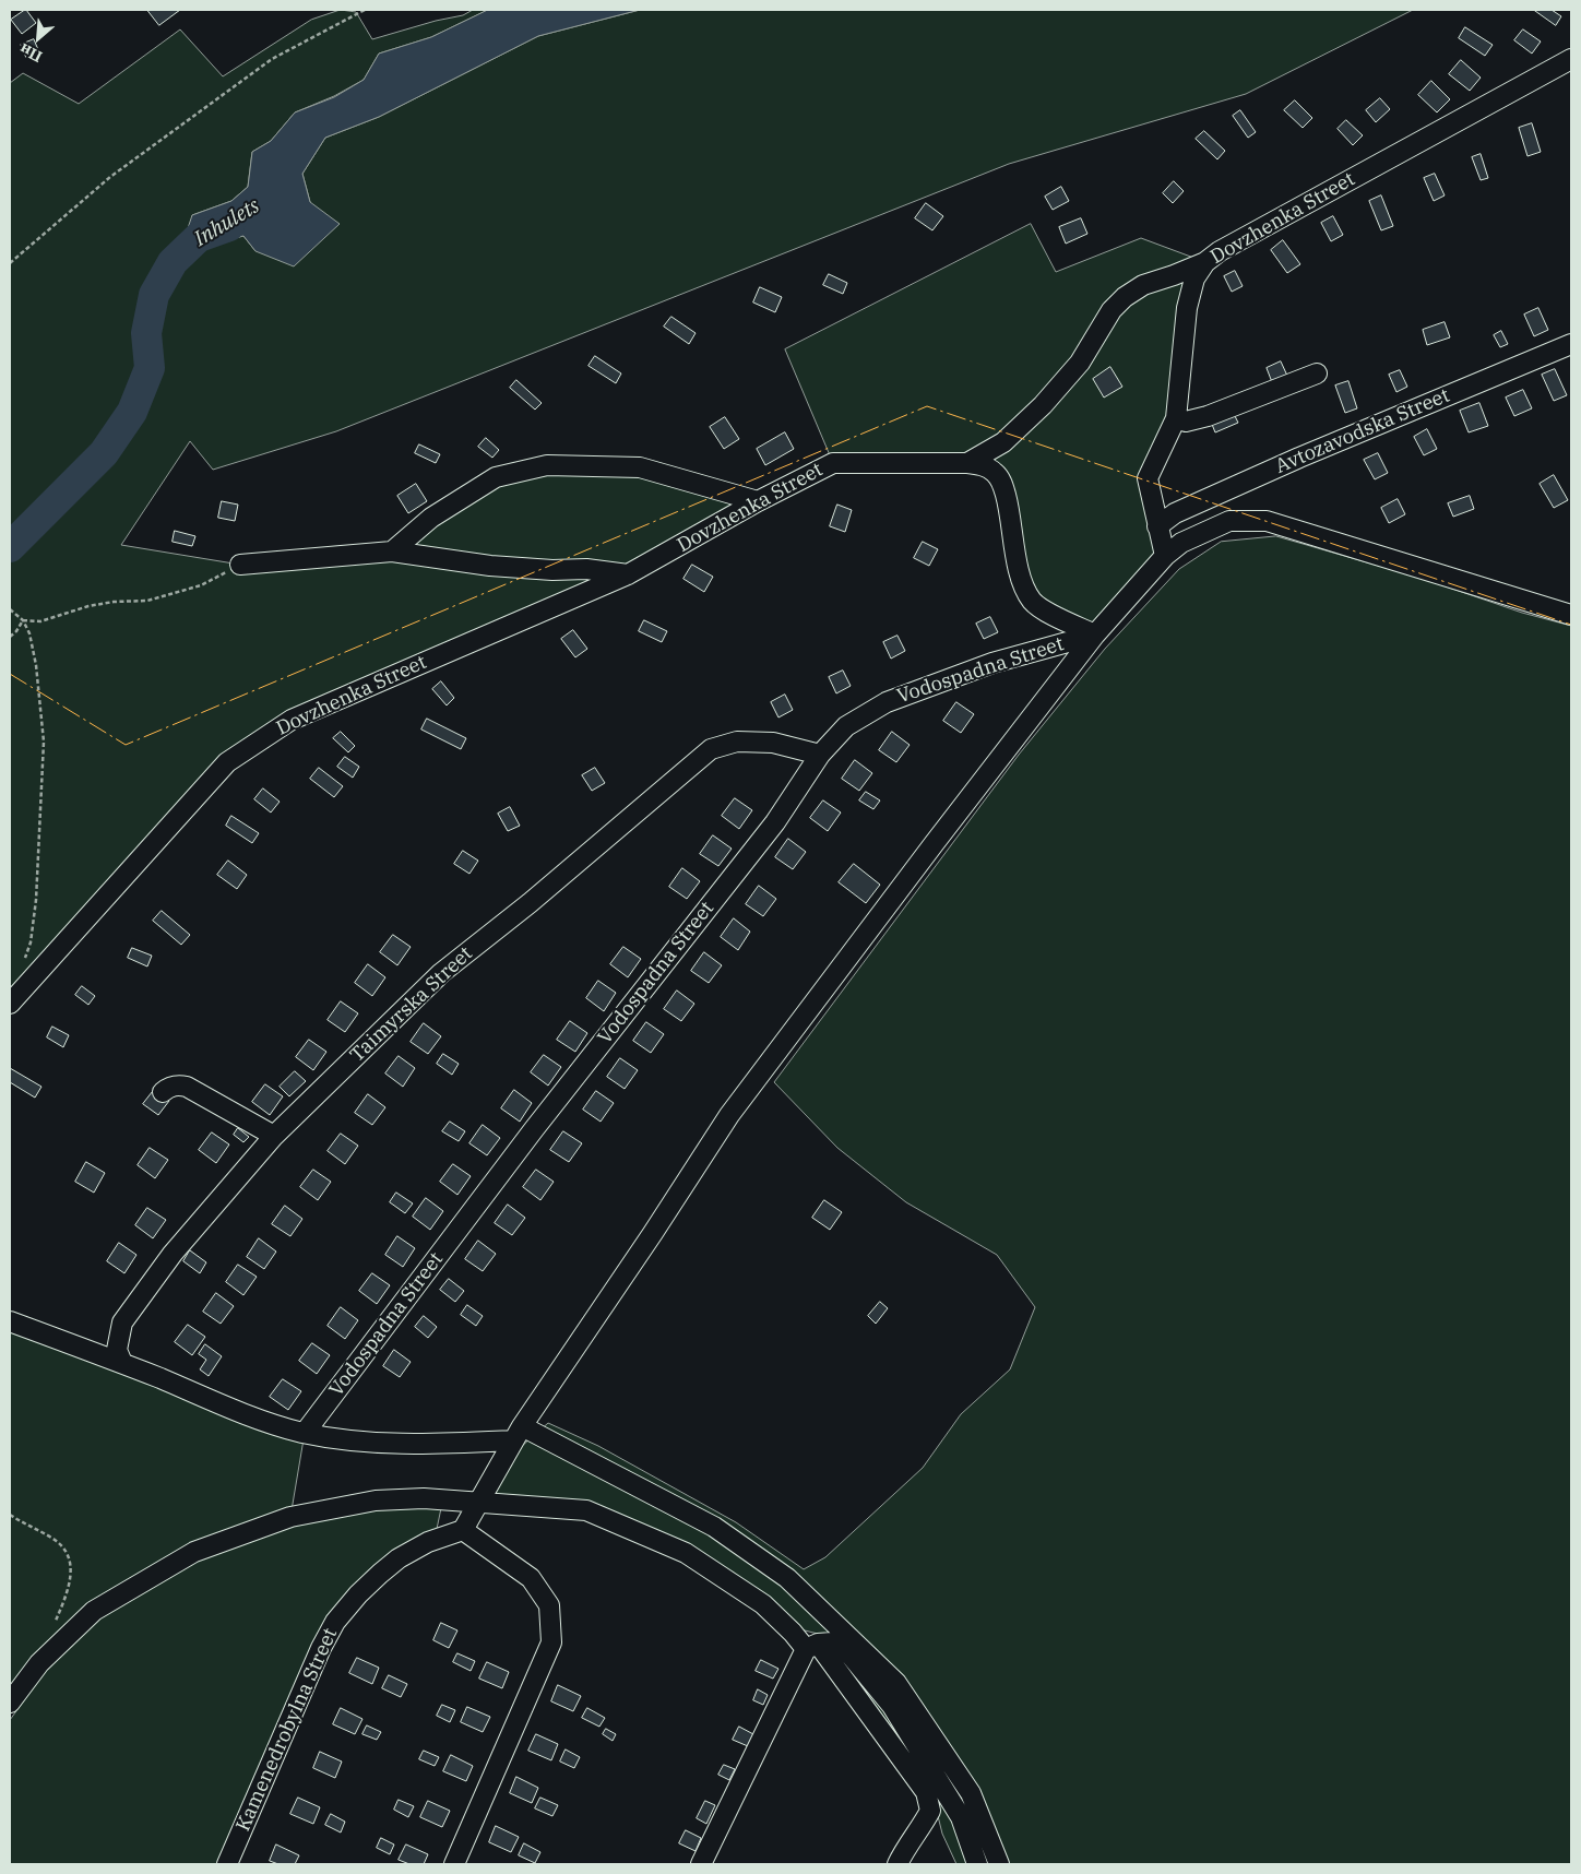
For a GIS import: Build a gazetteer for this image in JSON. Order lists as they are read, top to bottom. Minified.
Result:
{"streets":{"street":["Dovzhenka Street","Avtozavodska Street","Vodospadna Street","Taimyrska Street","Kamenedrobylna Street"]},"crossings":[["Dovzhenka Street","Avtozavodska Street"],["Dovzhenka Street","Vodospadna Street"],["Vodospadna Street","Taimyrska Street"],["Vodospadna Street","Kamenedrobylna Street"]],"water":["Inhulets"],"north":"bottom left"}
